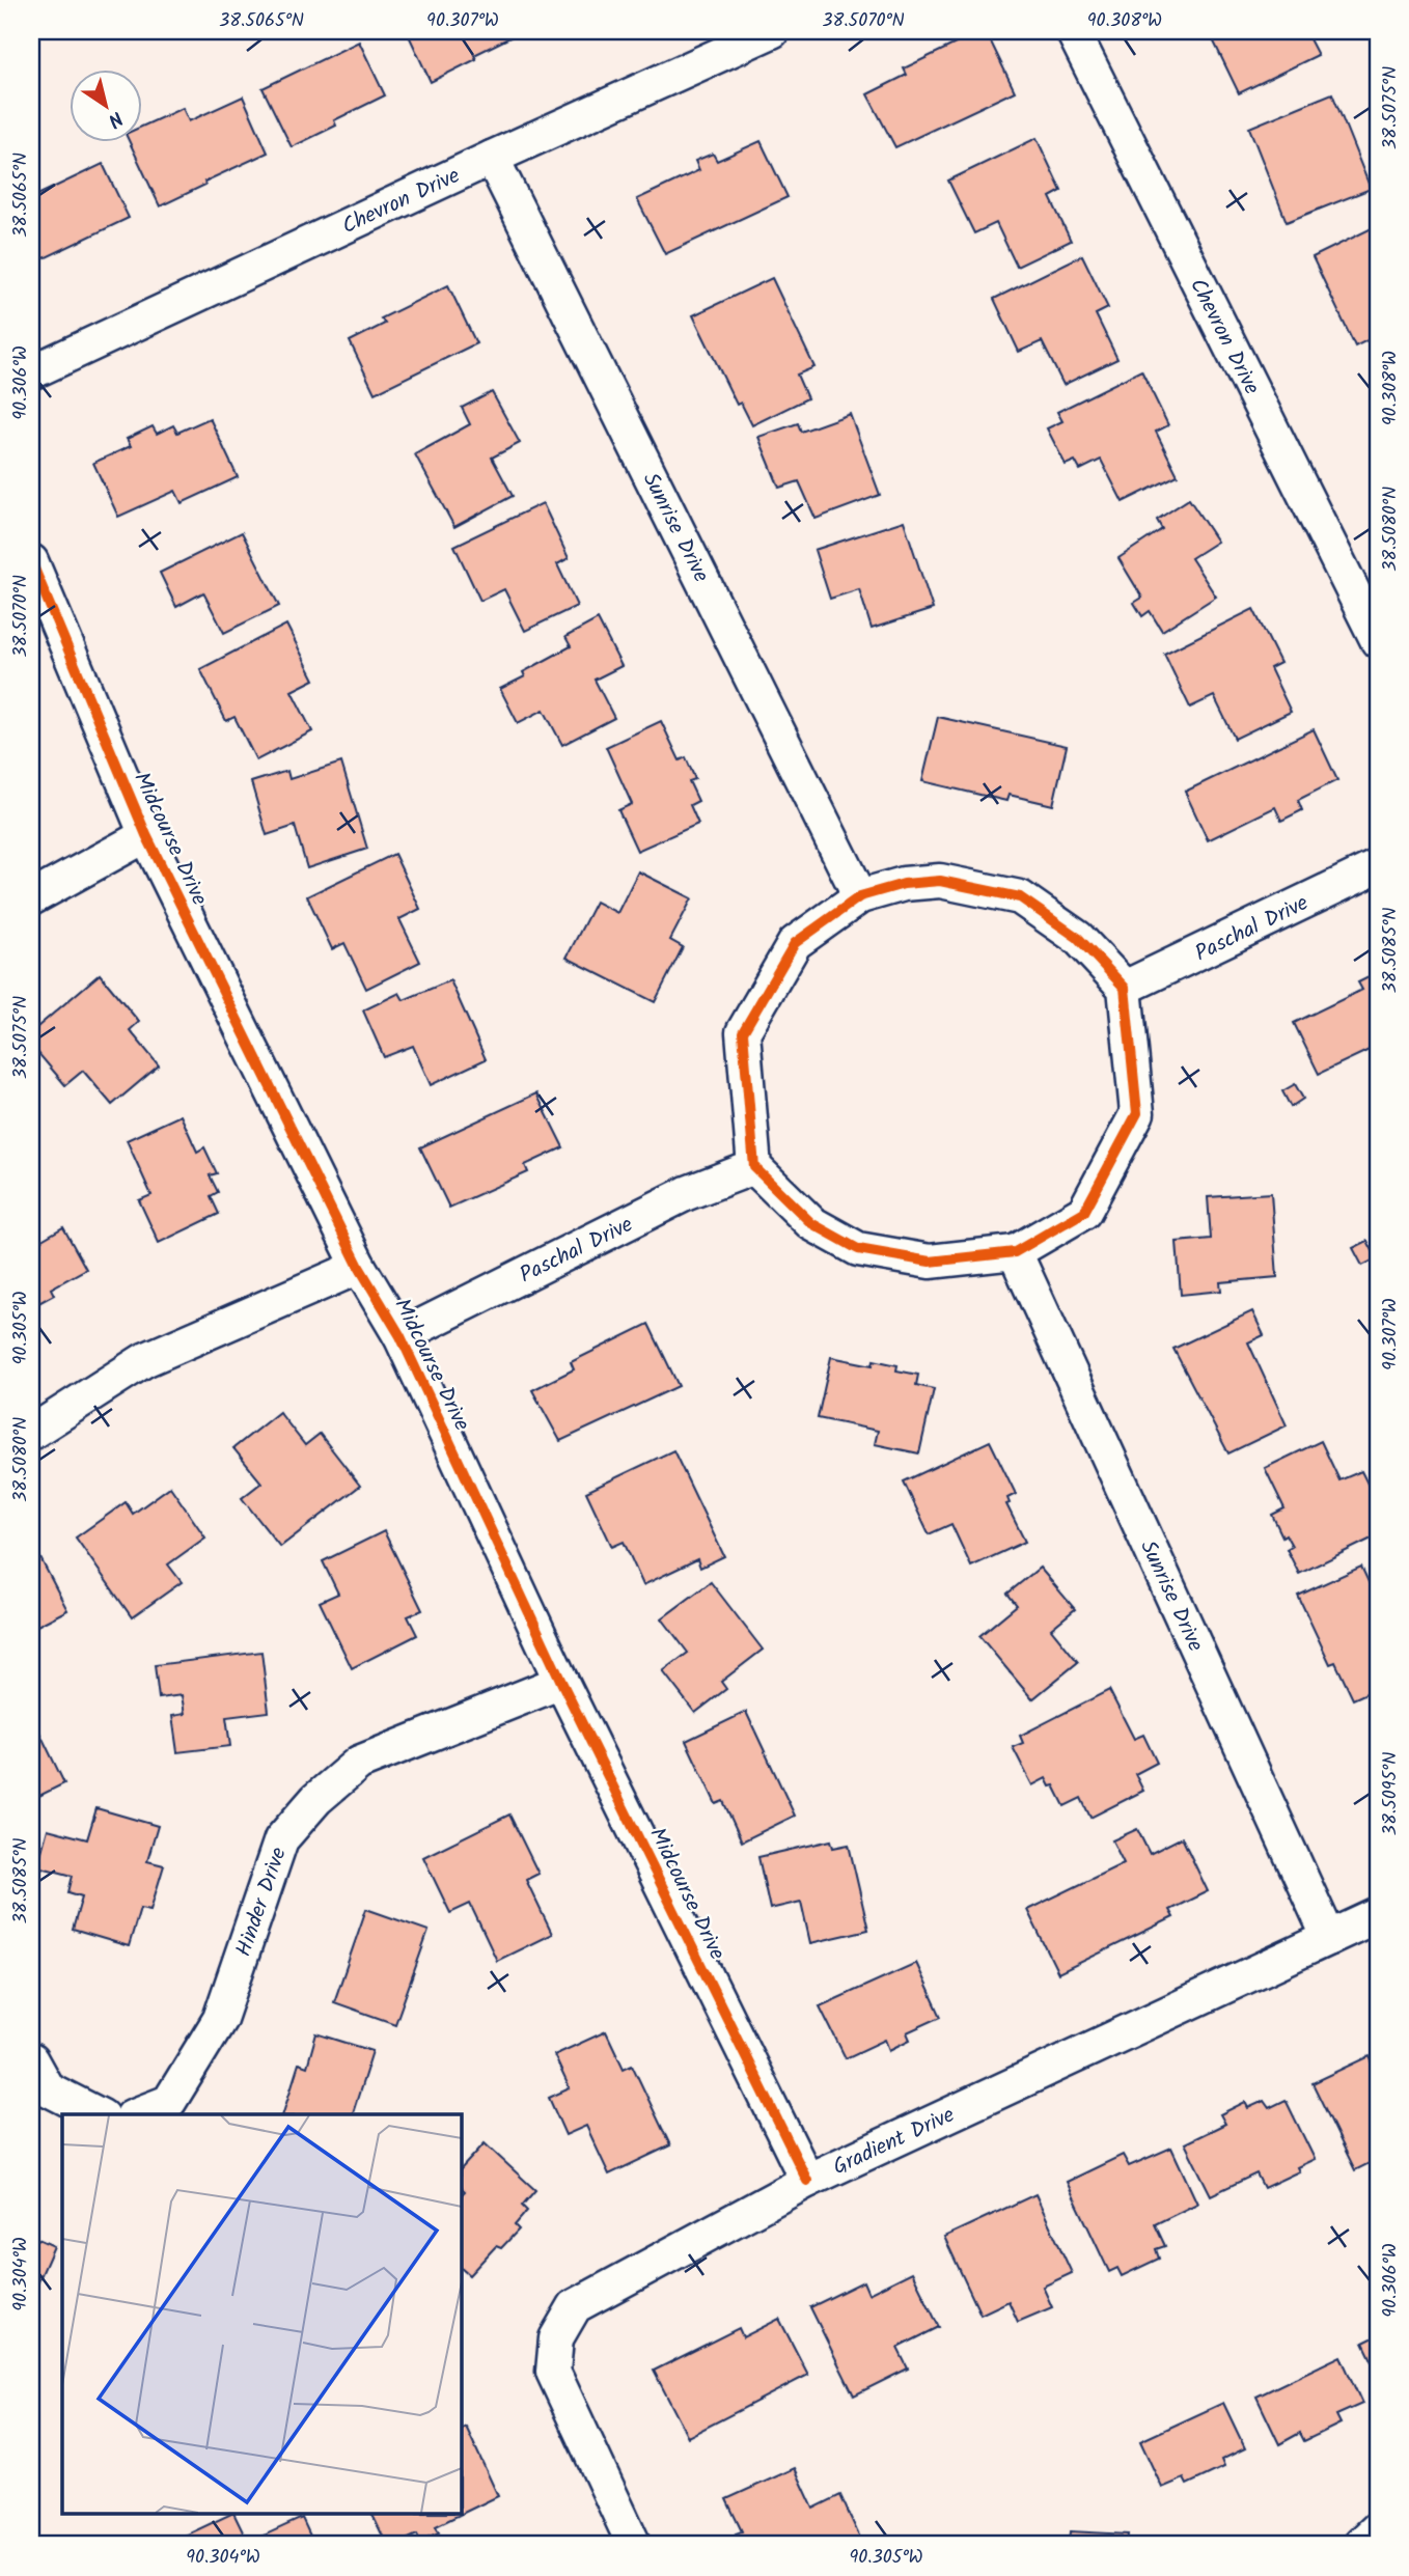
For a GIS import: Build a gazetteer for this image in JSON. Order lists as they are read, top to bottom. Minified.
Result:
{"streets":{"street":["Chevron Drive","Sunrise Drive","Midcourse Drive","Paschal Drive","Hinder Drive","Gradient Drive"]},"crossings":[["Chevron Drive","Sunrise Drive"],["Sunrise Drive","Gradient Drive"],["Midcourse Drive","Paschal Drive"],["Midcourse Drive","Hinder Drive"],["Midcourse Drive","Gradient Drive"]],"north":"bottom right","coordinates":["38.5065°N","90.307°W","38.5070°N","90.308°W","38.5075°N","90.306°W","38.5080°N","38.5085°N","90.305°W","38.5095°N","90.304°W"]}
